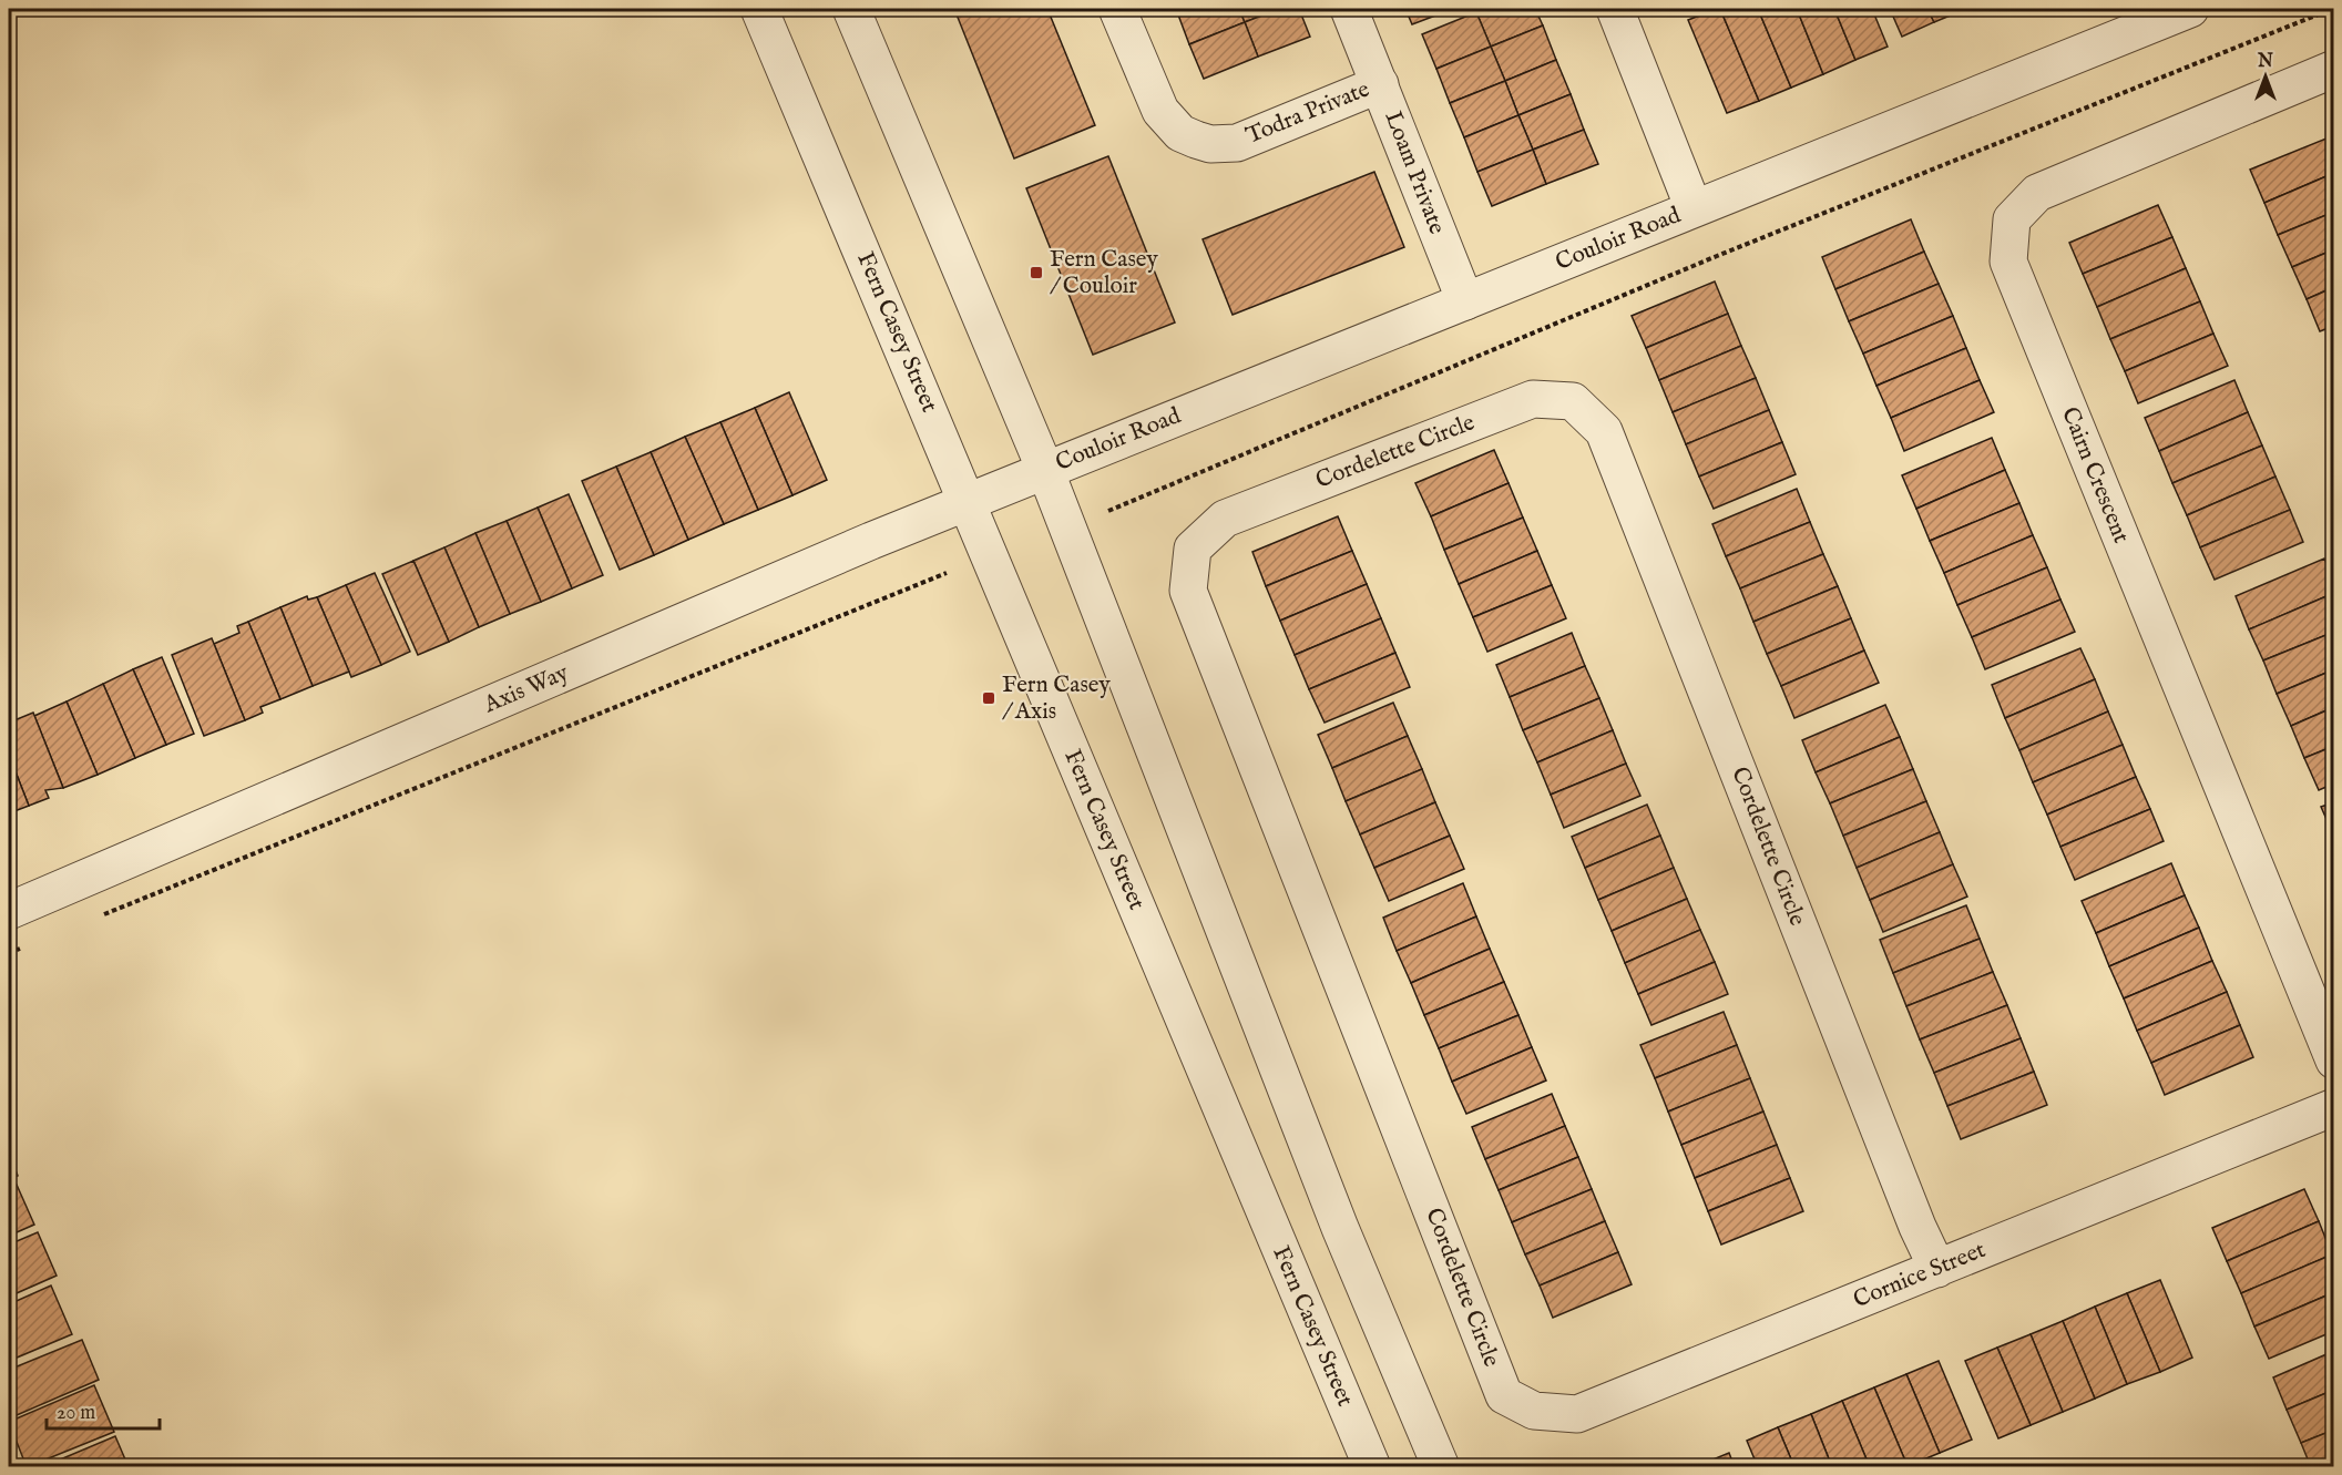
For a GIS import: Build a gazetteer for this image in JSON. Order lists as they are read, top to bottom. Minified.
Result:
{"streets":{"street":["Todra Private","Loam Private","Couloir Road","Fern Casey Street","Cordelette Circle","Cairn Crescent","Axis Way","Cornice Street"]},"crossings":[["Todra Private","Loam Private"],["Loam Private","Couloir Road"],["Couloir Road","Axis Way"],["Fern Casey Street","Axis Way"],["Cordelette Circle","Cornice Street"]],"places":{"transit":["Fern Casey / Couloir","Fern Casey / Axis"]},"scale_bar":"20 m","north":"top"}
